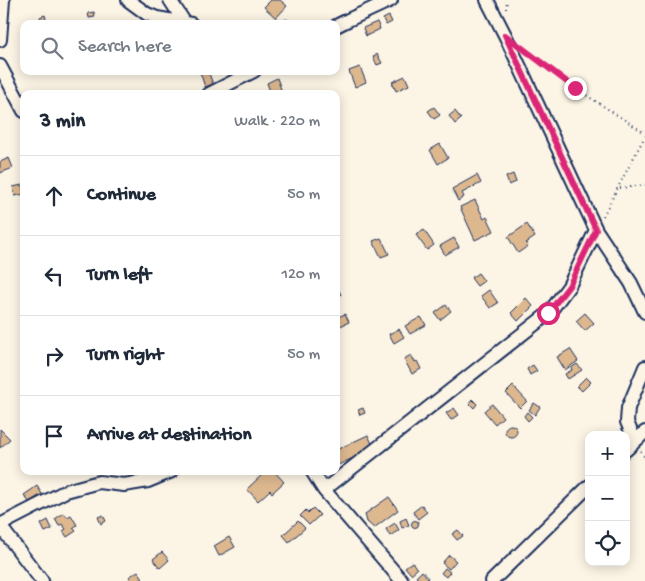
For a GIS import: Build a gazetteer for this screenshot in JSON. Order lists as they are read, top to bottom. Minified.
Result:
{"page":{"search":"Search here","heading":["3 min","Walk · 220 m"],"list":[["Continue","50 m"],["Turn left","120 m"],["Turn right","50 m"],"Arrive at destination"],"map_buttons":["+","−"]}}
